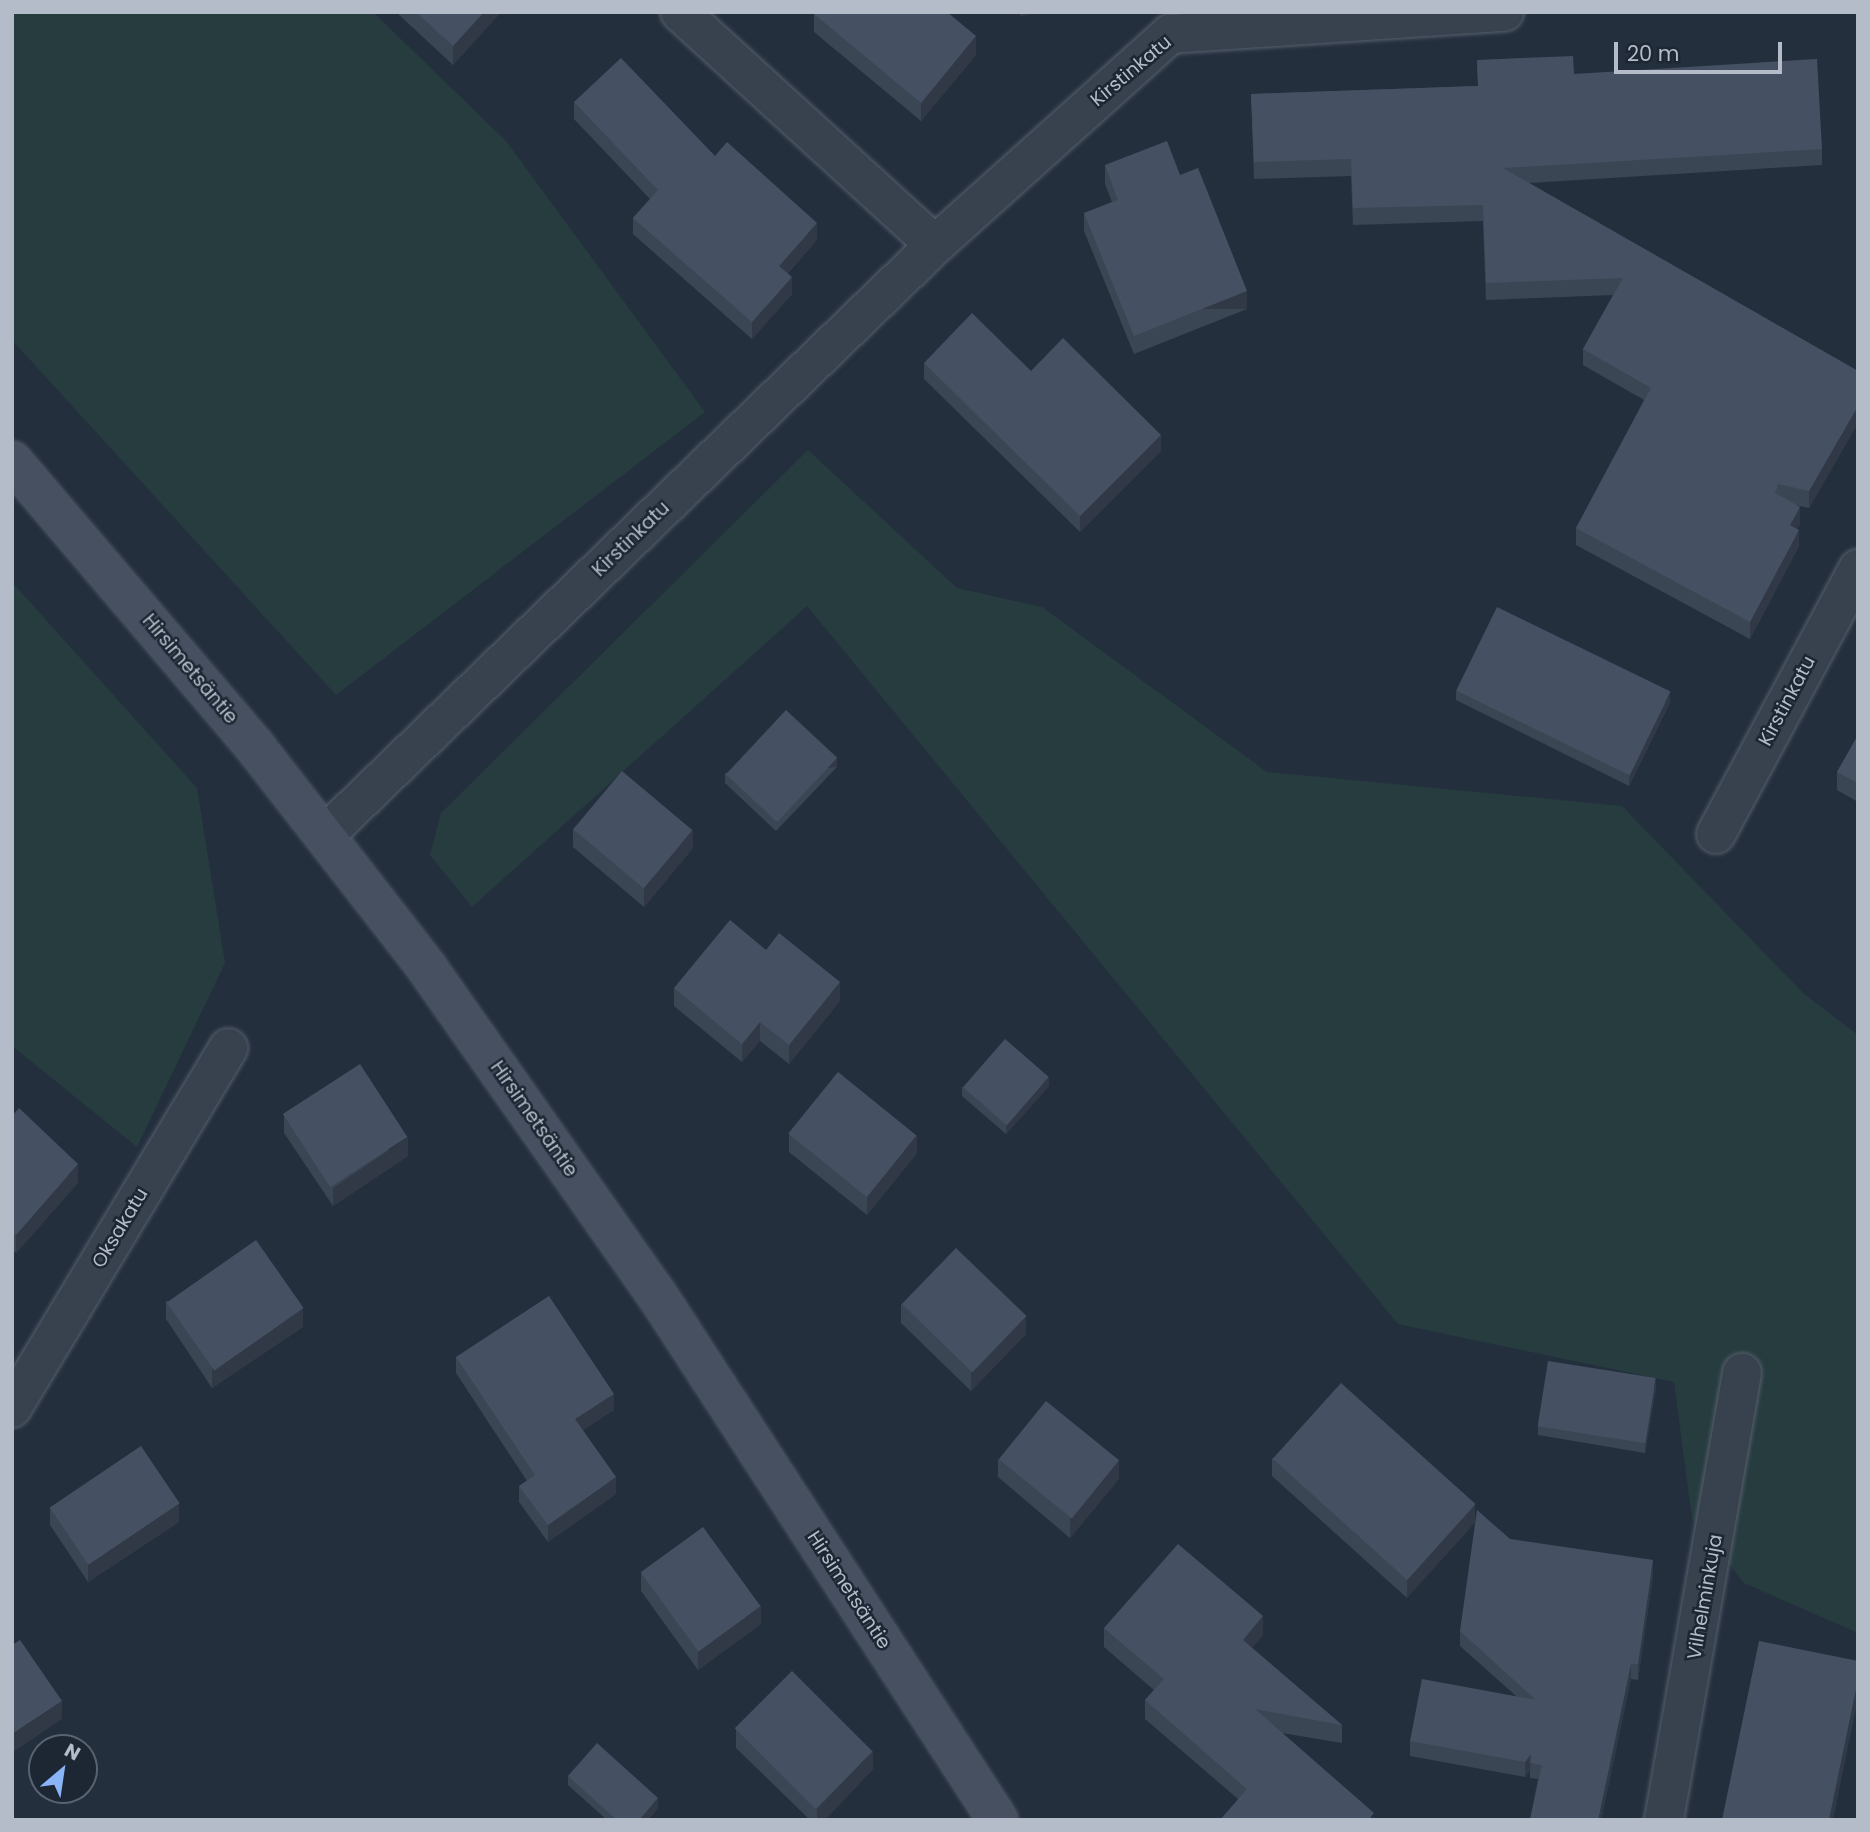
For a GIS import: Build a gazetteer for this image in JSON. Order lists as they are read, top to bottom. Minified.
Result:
{"streets":{"street":["Kirstinkatu","Hirsimetsäntie","Oksakatu","Vilhelminkuja"]},"crossings":[["Kirstinkatu","Hirsimetsäntie"]],"scale_bar":"20 m","north":"top right"}
